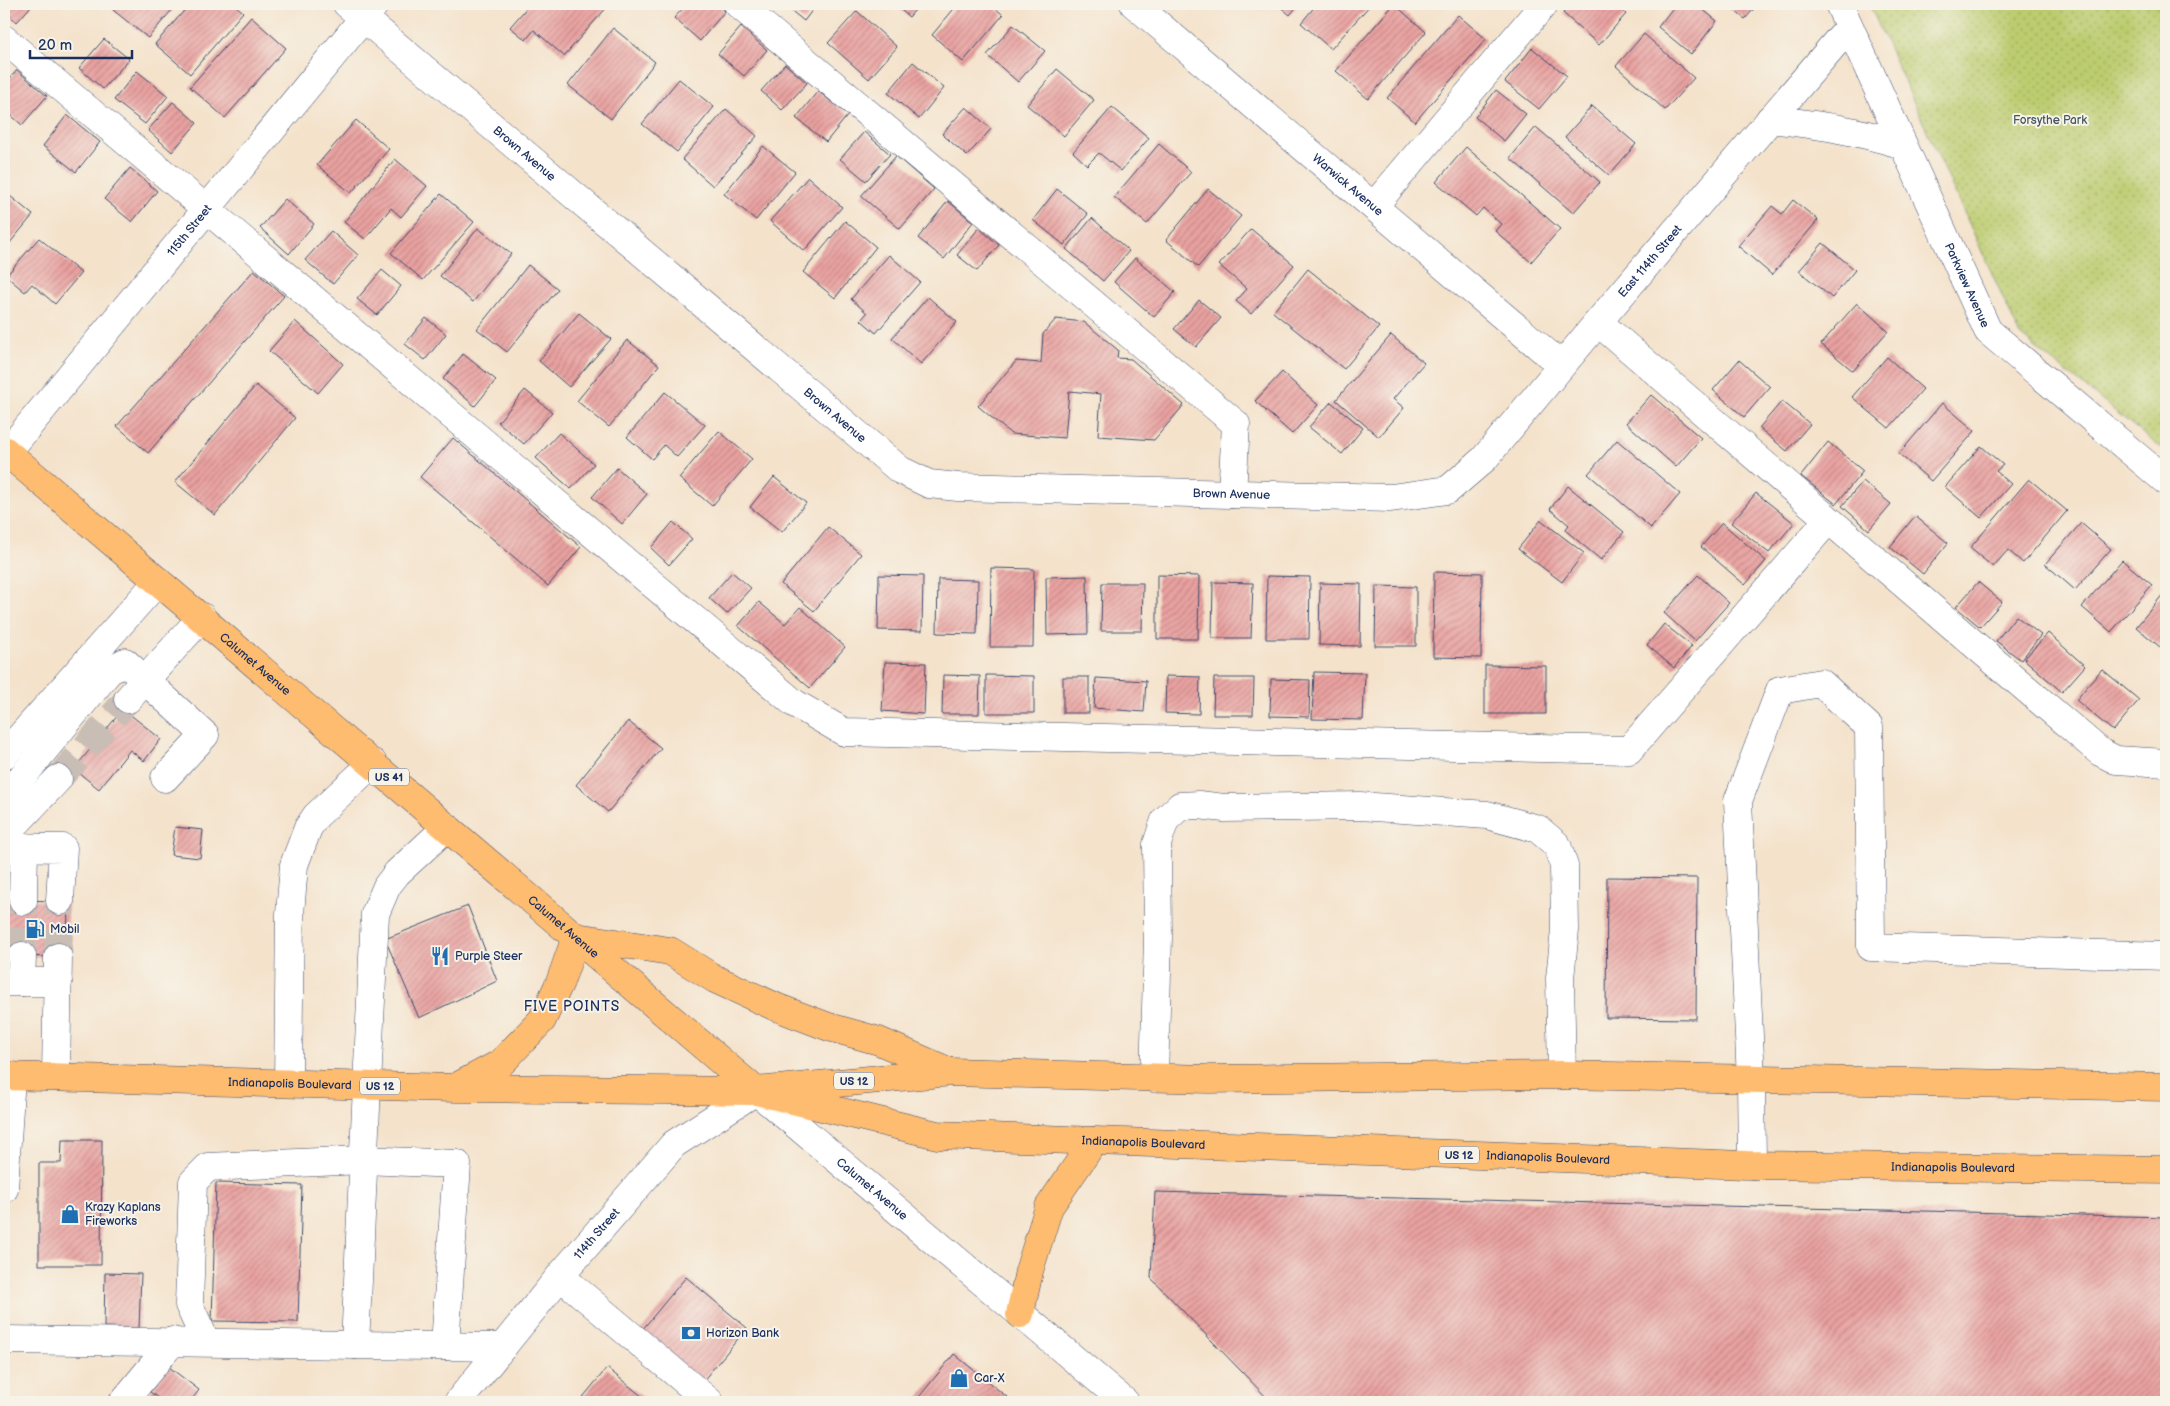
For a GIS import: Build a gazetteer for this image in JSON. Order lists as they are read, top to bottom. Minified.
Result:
{"streets":{"main road":["Calumet Avenue","US 41","US 12","Indianapolis Boulevard"],"street":["Brown Avenue","Warwick Avenue","115th Street","East 114th Street","Parkview Avenue","114th Street"]},"crossings":[["Brown Avenue","115th Street"],["Brown Avenue","East 114th Street"],["Warwick Avenue","East 114th Street"],["115th Street","Calumet Avenue"],["East 114th Street","Parkview Avenue"],["Calumet Avenue","Indianapolis Boulevard"],["Calumet Avenue","114th Street"],["Indianapolis Boulevard","114th Street"]],"districts":["FIVE POINTS"],"parks":["Forsythe Park"],"places":{"fuel station":["Mobil"],"restaurant":["Purple Steer"],"shop":["Krazy Kaplans Fireworks","Car-X"],"bank":["Horizon Bank"]},"scale_bar":"20 m"}
